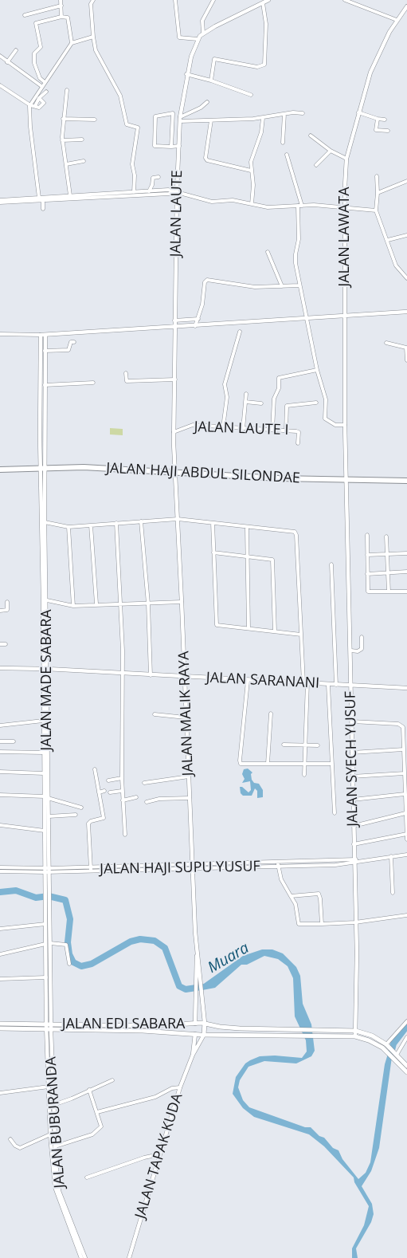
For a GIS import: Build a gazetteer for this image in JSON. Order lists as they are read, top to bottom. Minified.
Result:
{"streets":{"highway":["JALAN HAJI ABDUL SILONDAE"],"main road":["JALAN EDI SABARA"],"street":["JALAN LAUTE","JALAN LAWATA","JALAN LAUTE I","JALAN MADE SABARA","JALAN SARANANI","JALAN MALIK RAYA","JALAN SYECH YUSUF","JALAN HAJI SUPU YUSUF","JALAN BUBURANDA","JALAN TAPAK KUDA"]},"crossings":[["JALAN LAUTE","JALAN LAUTE I"],["JALAN LAUTE","JALAN HAJI ABDUL SILONDAE"],["JALAN LAUTE","JALAN MALIK RAYA"],["JALAN LAWATA","JALAN HAJI ABDUL SILONDAE"],["JALAN LAWATA","JALAN SYECH YUSUF"],["JALAN HAJI ABDUL SILONDAE","JALAN MADE SABARA"],["JALAN HAJI ABDUL SILONDAE","JALAN MALIK RAYA"],["JALAN HAJI ABDUL SILONDAE","JALAN SYECH YUSUF"],["JALAN MADE SABARA","JALAN SARANANI"],["JALAN MADE SABARA","JALAN HAJI SUPU YUSUF"],["JALAN MADE SABARA","JALAN EDI SABARA"],["JALAN SARANANI","JALAN MALIK RAYA"],["JALAN SARANANI","JALAN SYECH YUSUF"],["JALAN MALIK RAYA","JALAN HAJI SUPU YUSUF"],["JALAN SYECH YUSUF","JALAN HAJI SUPU YUSUF"],["JALAN EDI SABARA","JALAN BUBURANDA"],["JALAN EDI SABARA","JALAN TAPAK KUDA"]],"water":["Muara"]}
